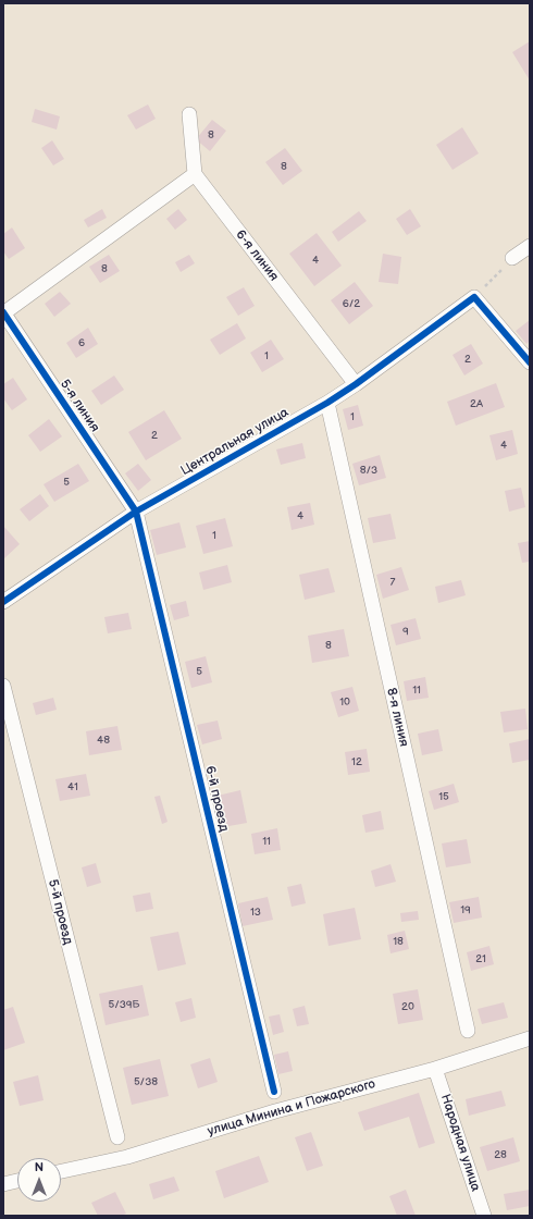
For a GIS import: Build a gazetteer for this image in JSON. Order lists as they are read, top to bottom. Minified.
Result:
{"streets":{"street":["6-я линия","5-я линия","Центральная улица","8-я линия","6-й проезд","5-й проезд","улица Минина и Пожарского","Народная улица"]},"crossings":[["6-я линия","Центральная улица"],["5-я линия","Центральная улица"],["5-я линия","6-й проезд"],["Центральная улица","8-я линия"],["Центральная улица","6-й проезд"],["улица Минина и Пожарского","Народная улица"]],"house_numbers":["8","8","4","8","6/2","6","1","2","2А","1","2","4","8/3","5","4","1","7","9","8","5","11","10","48","12","41","15","11","19","13","18","21","5/39Б","20","5/38","28"],"north":"top"}
